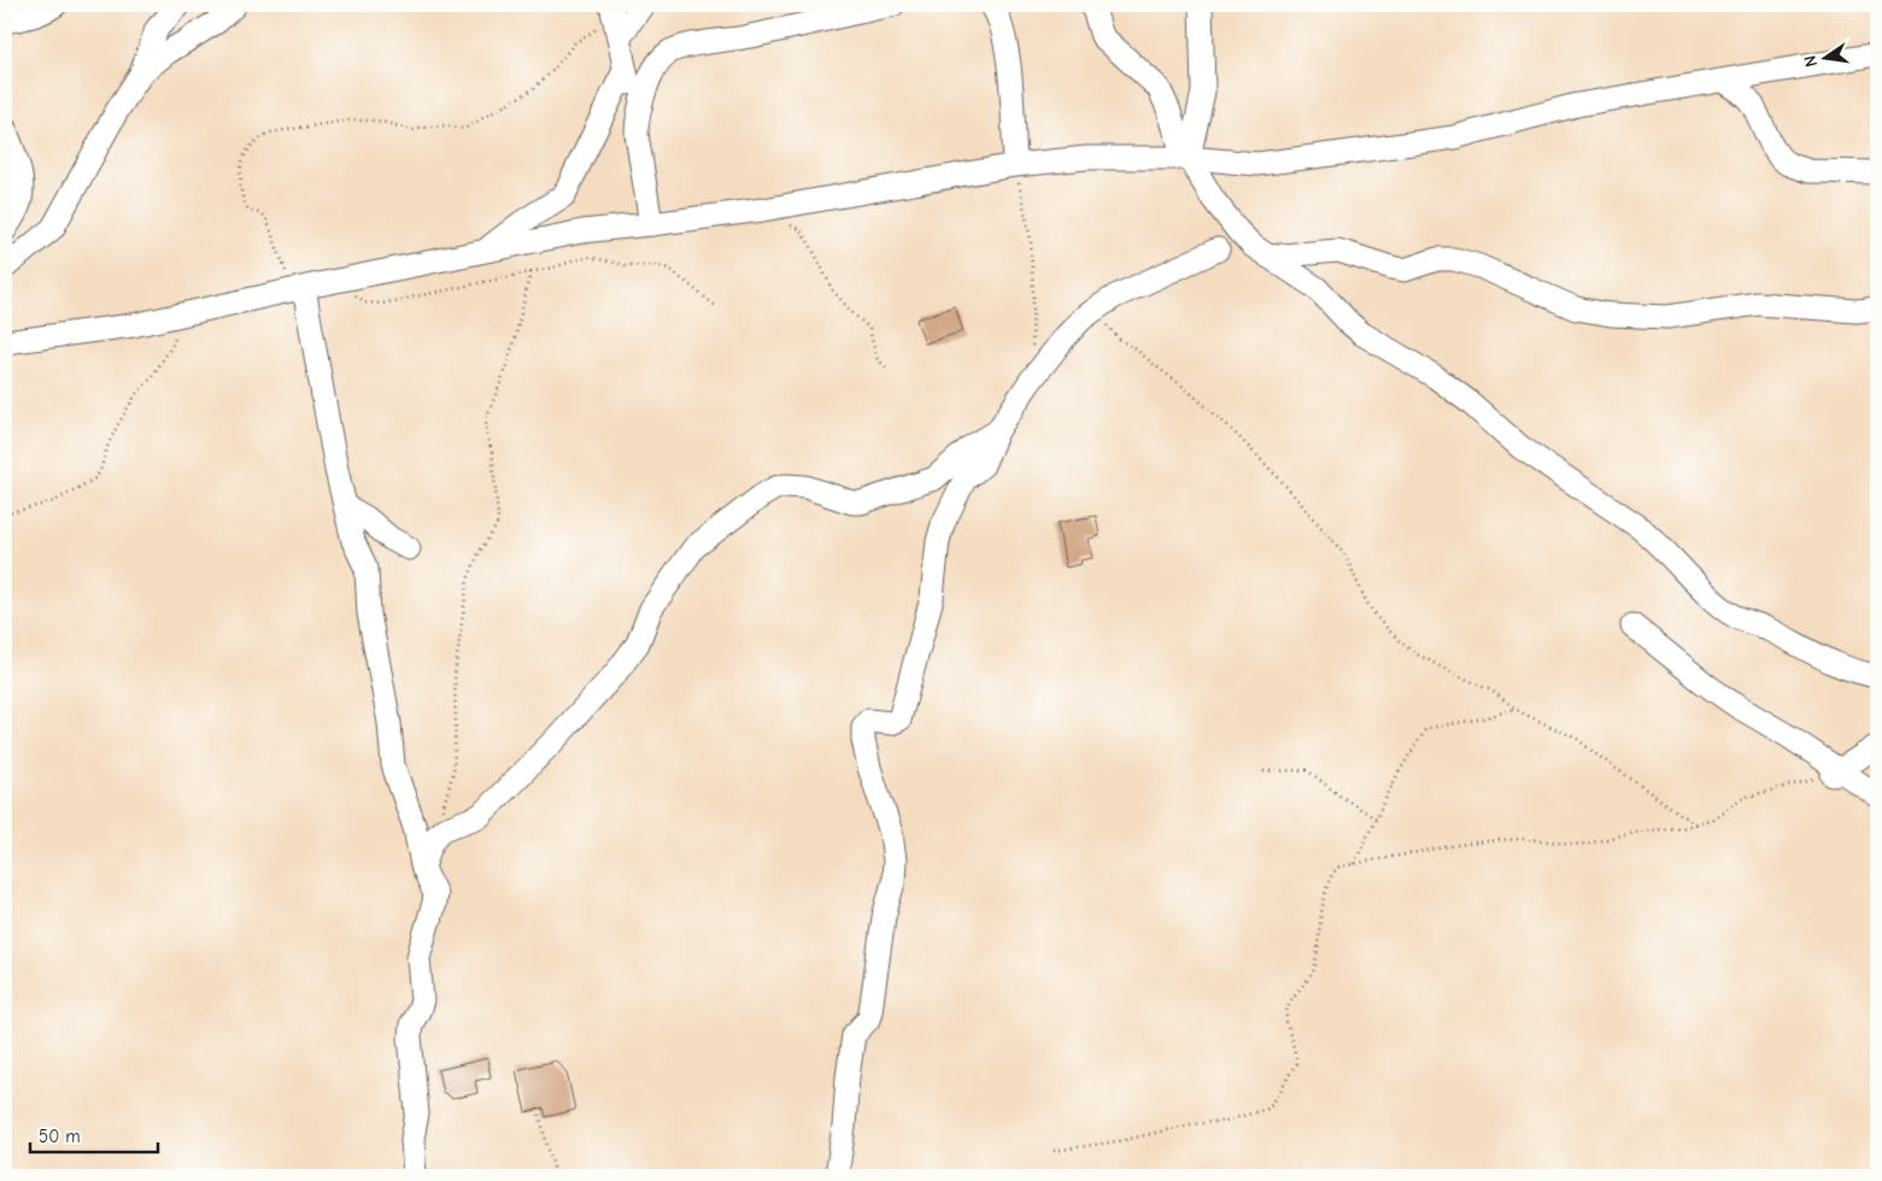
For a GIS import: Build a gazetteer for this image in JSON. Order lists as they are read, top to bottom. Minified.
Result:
{"scale_bar":"50 m","north":"left"}
